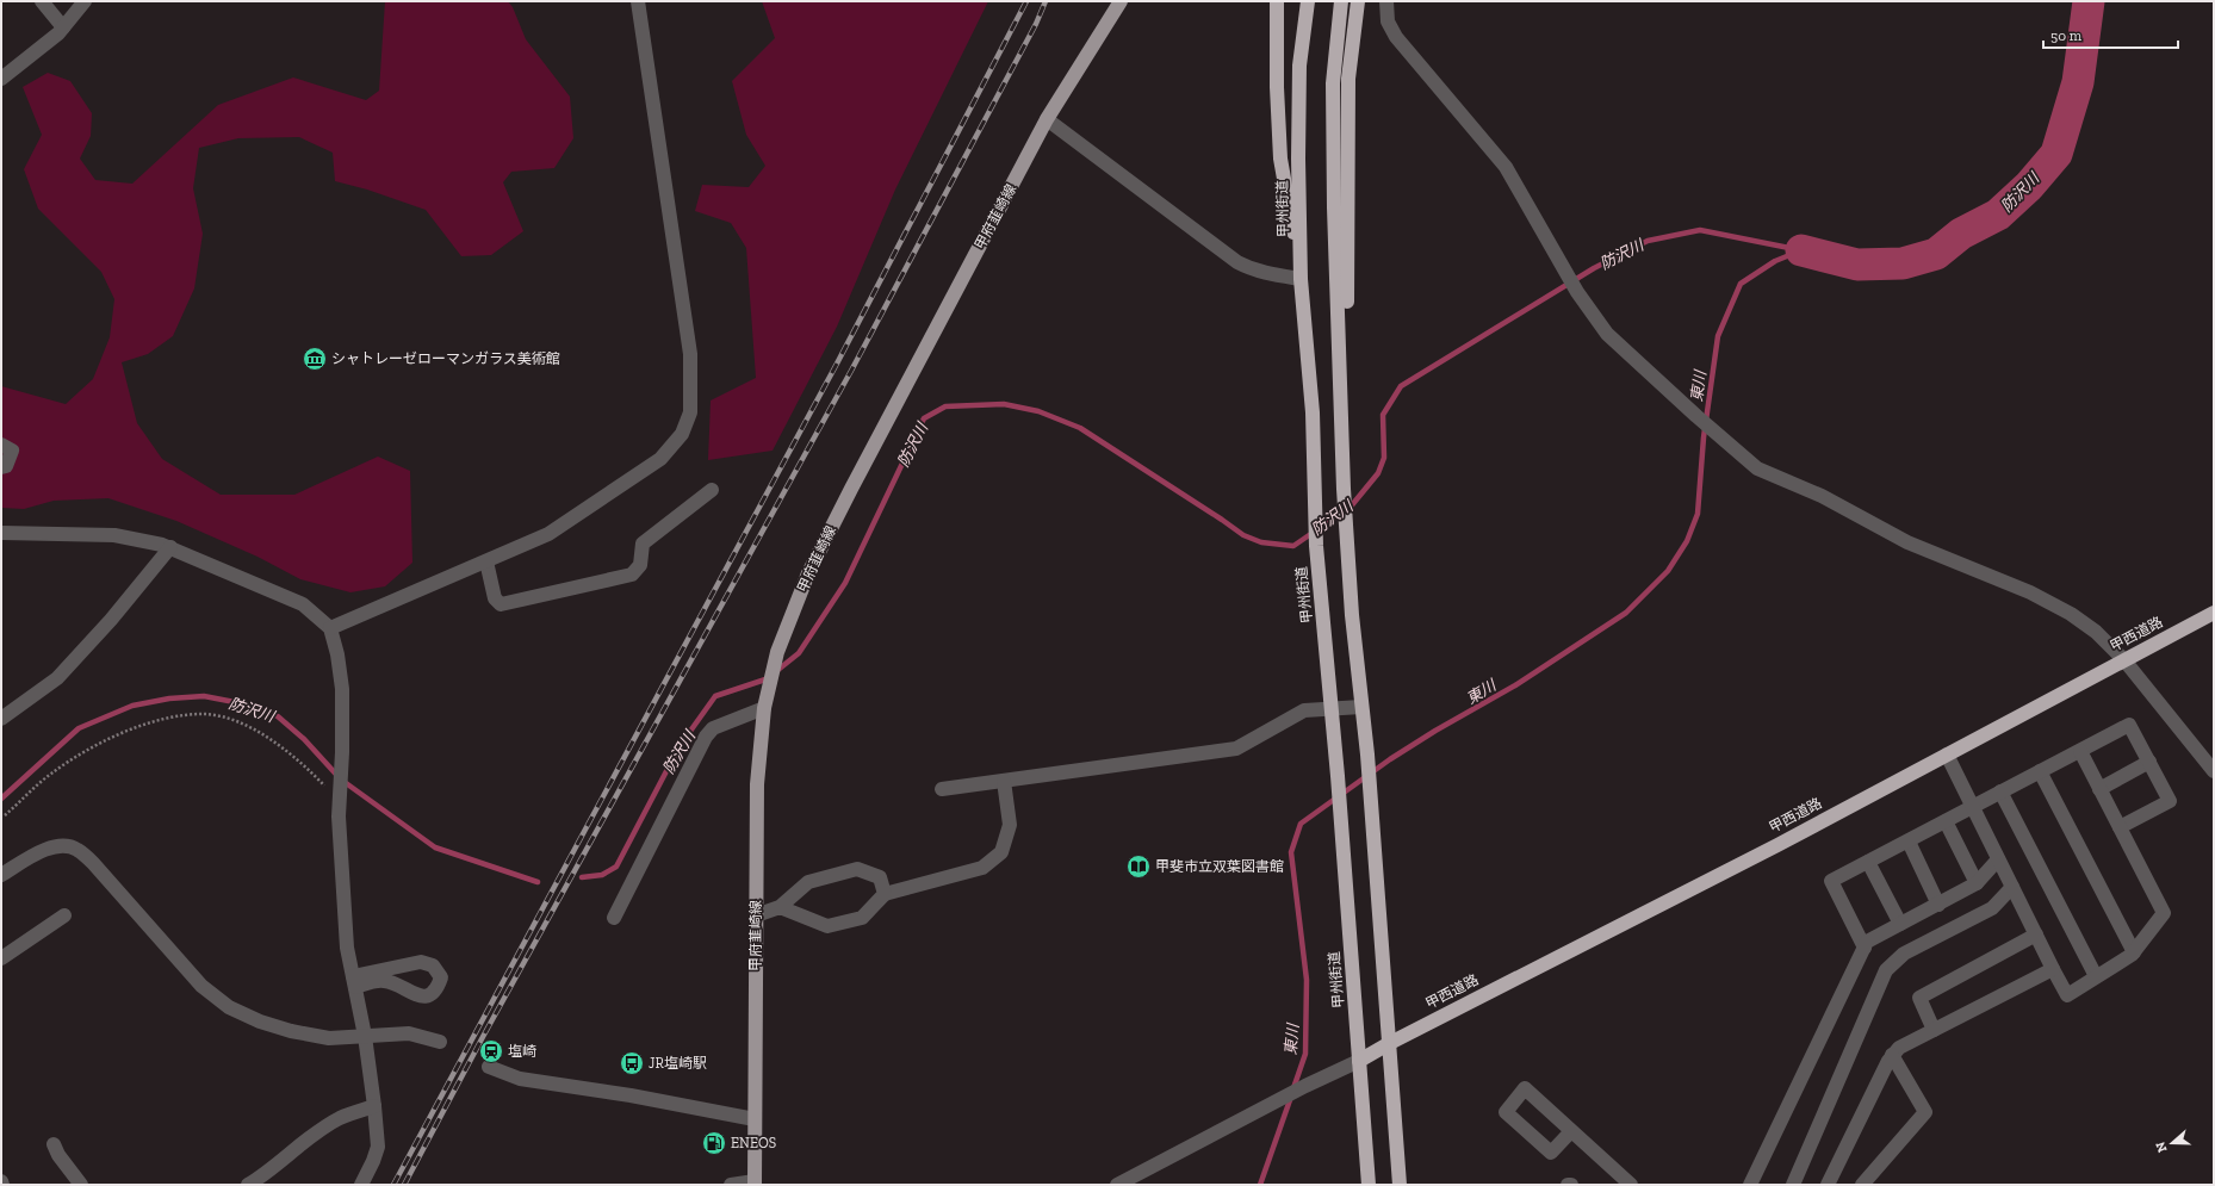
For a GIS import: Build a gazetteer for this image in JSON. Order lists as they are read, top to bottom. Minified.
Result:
{"streets":{"highway":["甲州街道","甲西道路"],"main road":["甲府韮崎線"]},"crossings":[["甲州街道","甲西道路"]],"water":["防沢川","東川"],"places":{"museum":["シャトレーゼローマンガラス美術館"],"library":["甲斐市立双葉図書館"],"station":["塩崎"],"bus stop":["JR塩崎駅"],"fuel station":["ENEOS"]},"scale_bar":"50 m","north":"left"}
